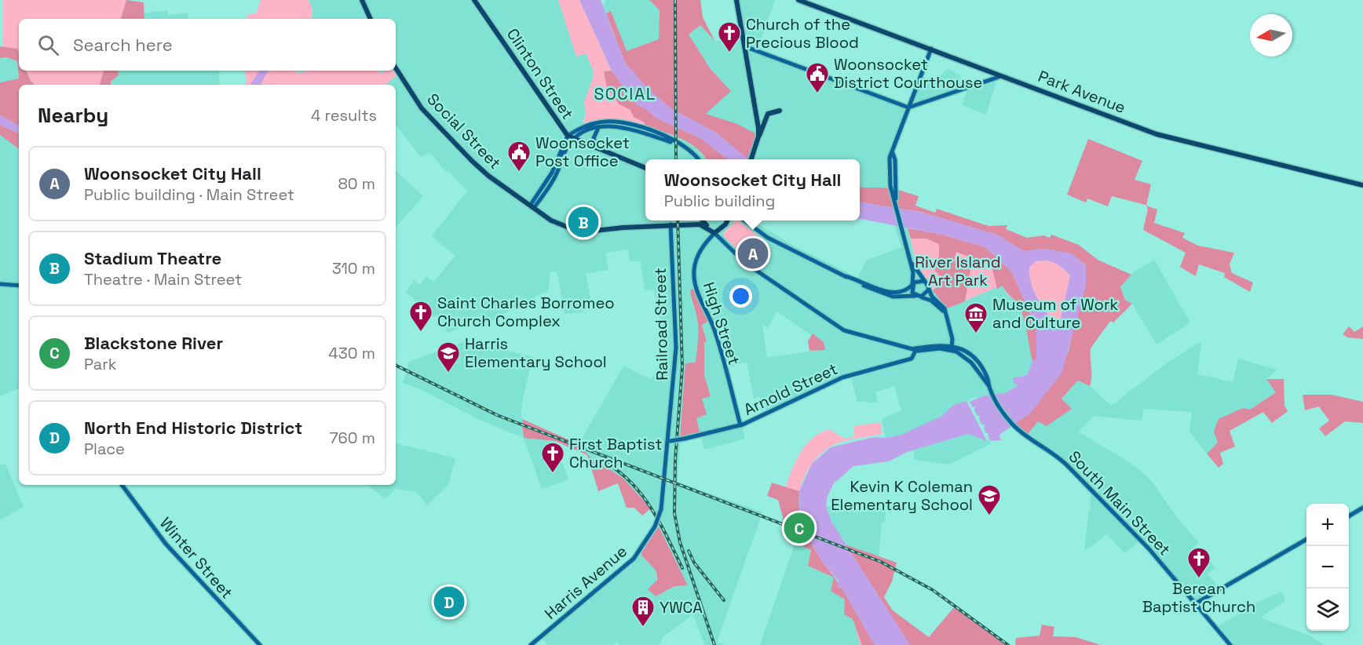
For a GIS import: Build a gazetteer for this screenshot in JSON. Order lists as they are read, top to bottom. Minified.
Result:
{"streets":{"main road":["Clinton Street","Park Avenue","Social Street","High Street","Railroad Street","Arnold Street","South Main Street","Winter Street","Harris Avenue"]},"crossings":[["Social Street","Railroad Street"],["High Street","Arnold Street"],["Railroad Street","Arnold Street"],["Railroad Street","Harris Avenue"]],"districts":["SOCIAL"],"parks":["River Island Art Park"],"places":{"church":["Church of the Precious Blood","Saint Charles Borromeo Church Complex","First Baptist Church","Berean Baptist Church"],"public building":["Woonsocket District Courthouse","Woonsocket Post Office"],"museum":["Museum of Work and Culture"],"school or university":["Harris Elementary School","Kevin K Coleman Elementary School"],"building":["YWCA"]},"north":"left","page":{"search":"Search here","heading":["Nearby","4 results"],"list":[{"mark":"A","name":"Woonsocket City Hall","note":"Public building · Main Street","value":"80 m"},{"mark":"B","name":"Stadium Theatre","note":"Theatre · Main Street","value":"310 m"},{"mark":"C","name":"Blackstone River","note":"Park","value":"430 m"},{"mark":"D","name":"North End Historic District","note":"Place","value":"760 m"}],"popup":["Woonsocket City Hall","Public building"],"pins":["B","A","C","D"],"map_buttons":["+","−"]}}
